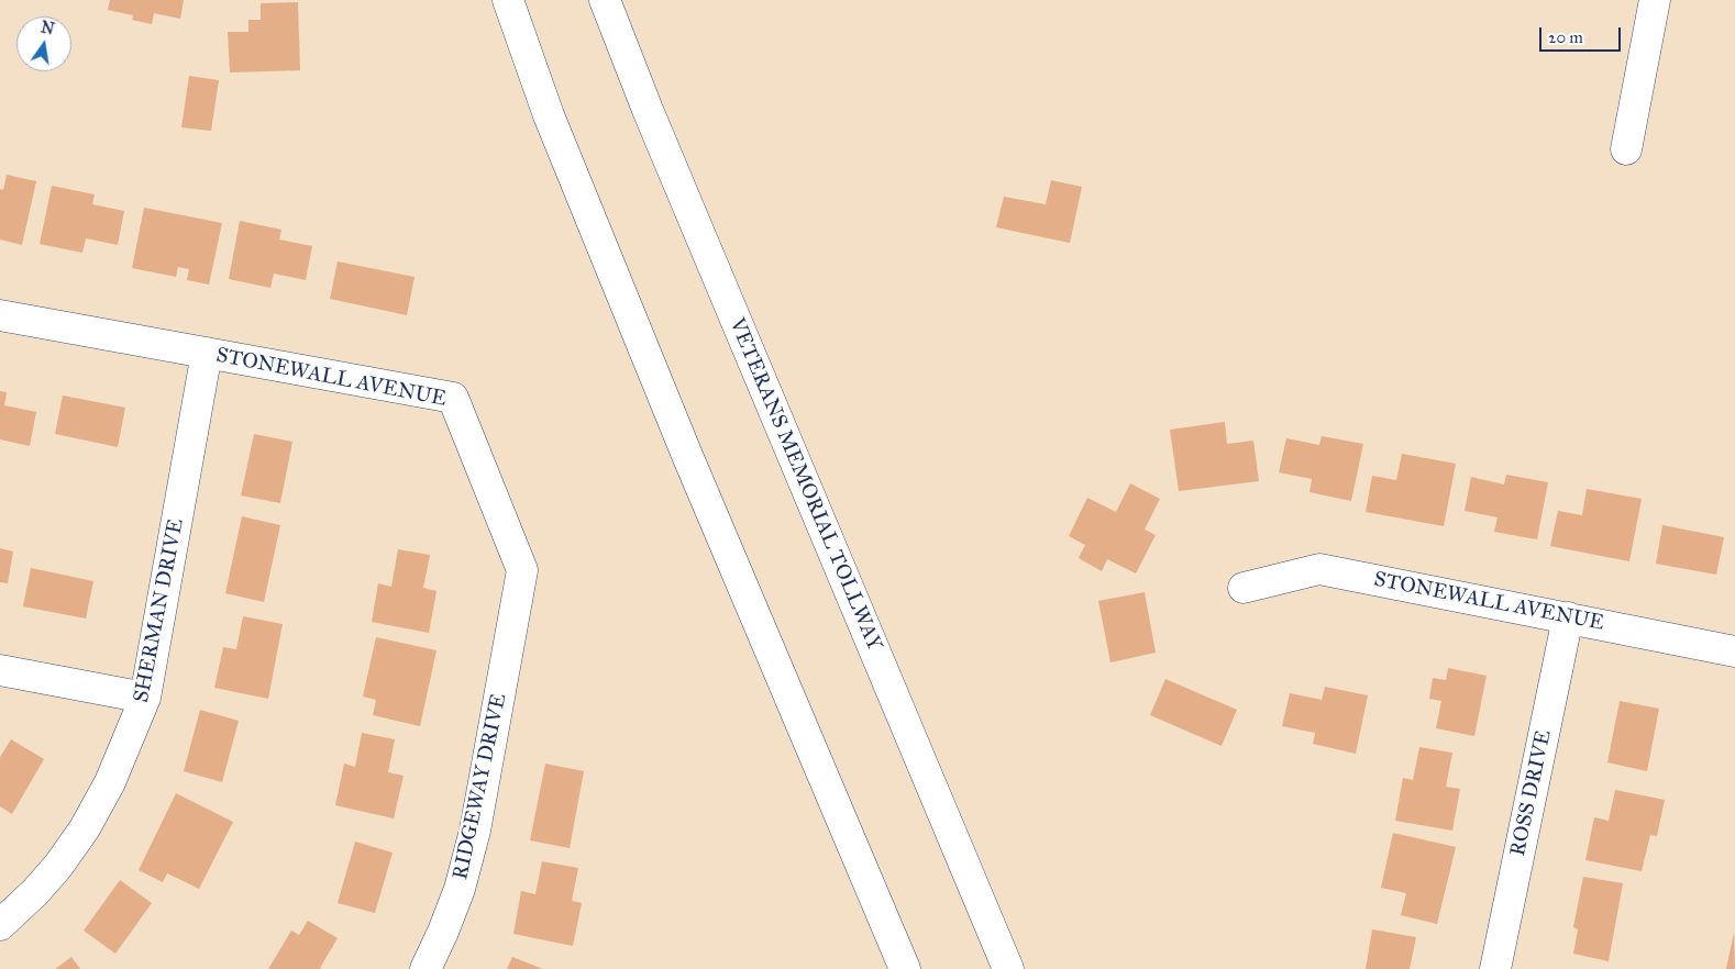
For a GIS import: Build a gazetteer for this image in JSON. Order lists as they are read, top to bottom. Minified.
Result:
{"streets":{"main road":["STONEWALL AVENUE","VETERANS MEMORIAL TOLLWAY","SHERMAN DRIVE","RIDGEWAY DRIVE","ROSS DRIVE"]},"crossings":[["STONEWALL AVENUE","SHERMAN DRIVE"],["STONEWALL AVENUE","RIDGEWAY DRIVE"],["STONEWALL AVENUE","ROSS DRIVE"]],"scale_bar":"20 m","north":"top"}
